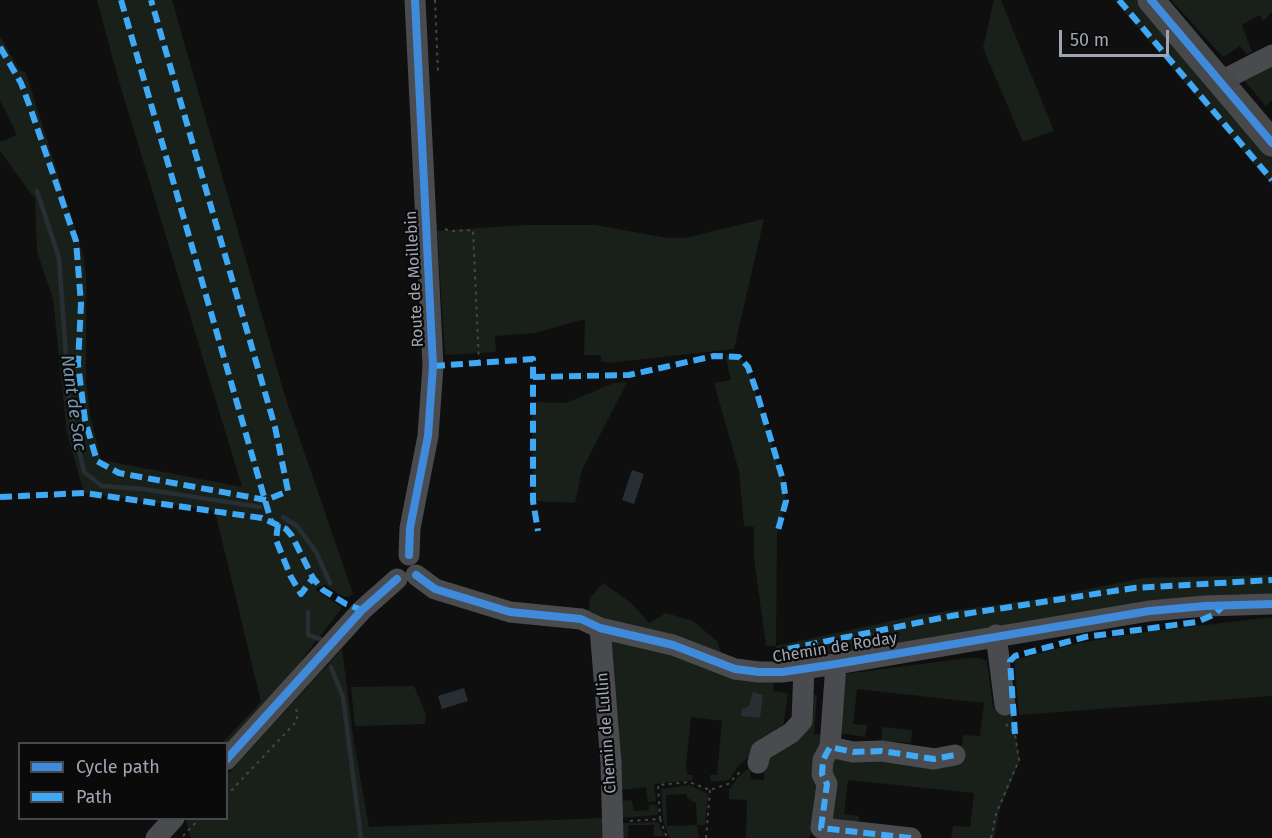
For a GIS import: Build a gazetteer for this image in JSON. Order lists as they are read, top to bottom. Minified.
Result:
{"streets":{"street":["Route de Moillebin","Chemin de Roday","Chemin de Lullin"]},"crossings":[["Route de Moillebin","Chemin de Roday"],["Chemin de Roday","Chemin de Lullin"]],"water":["Nant de Sac"],"legend":["Cycle path","Path"],"scale_bar":"50 m"}
